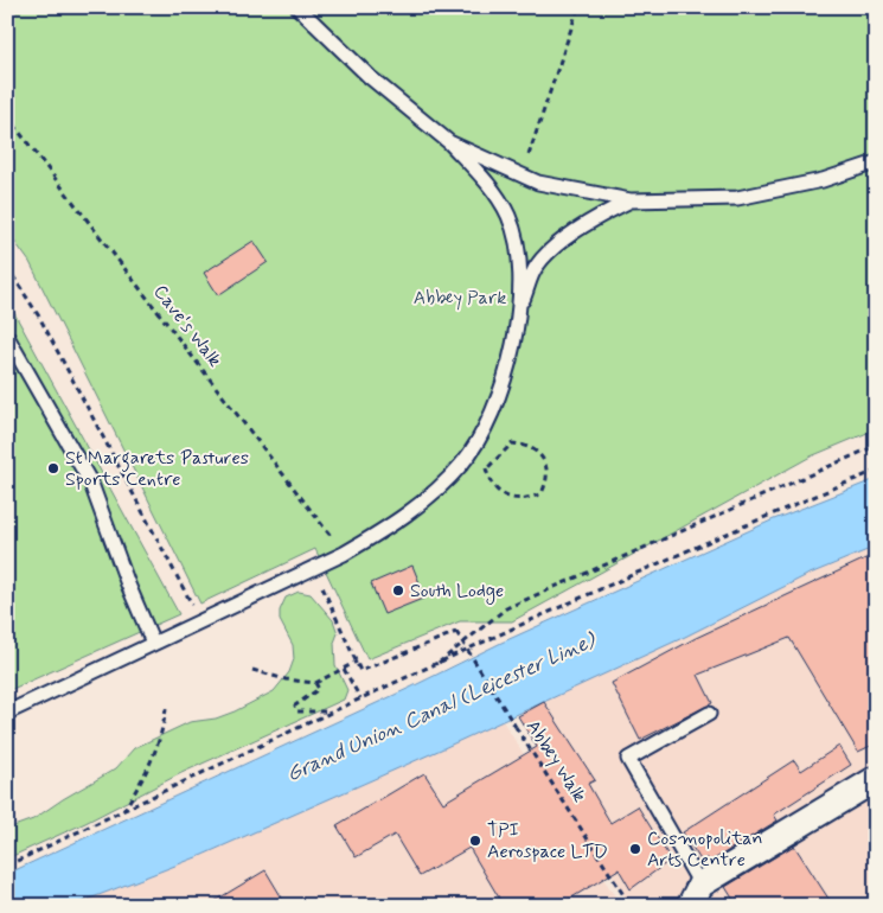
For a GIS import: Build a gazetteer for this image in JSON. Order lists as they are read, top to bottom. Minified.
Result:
{"streets":{"path":["Cave's Walk","Abbey Walk"]},"water":["Grand Union Canal (Leicester Line)"],"parks":["Abbey Park"],"places":["St Margarets Pastures Sports Centre","South Lodge","TPI Aerospace LTD","Cosmopolitan Arts Centre"]}
